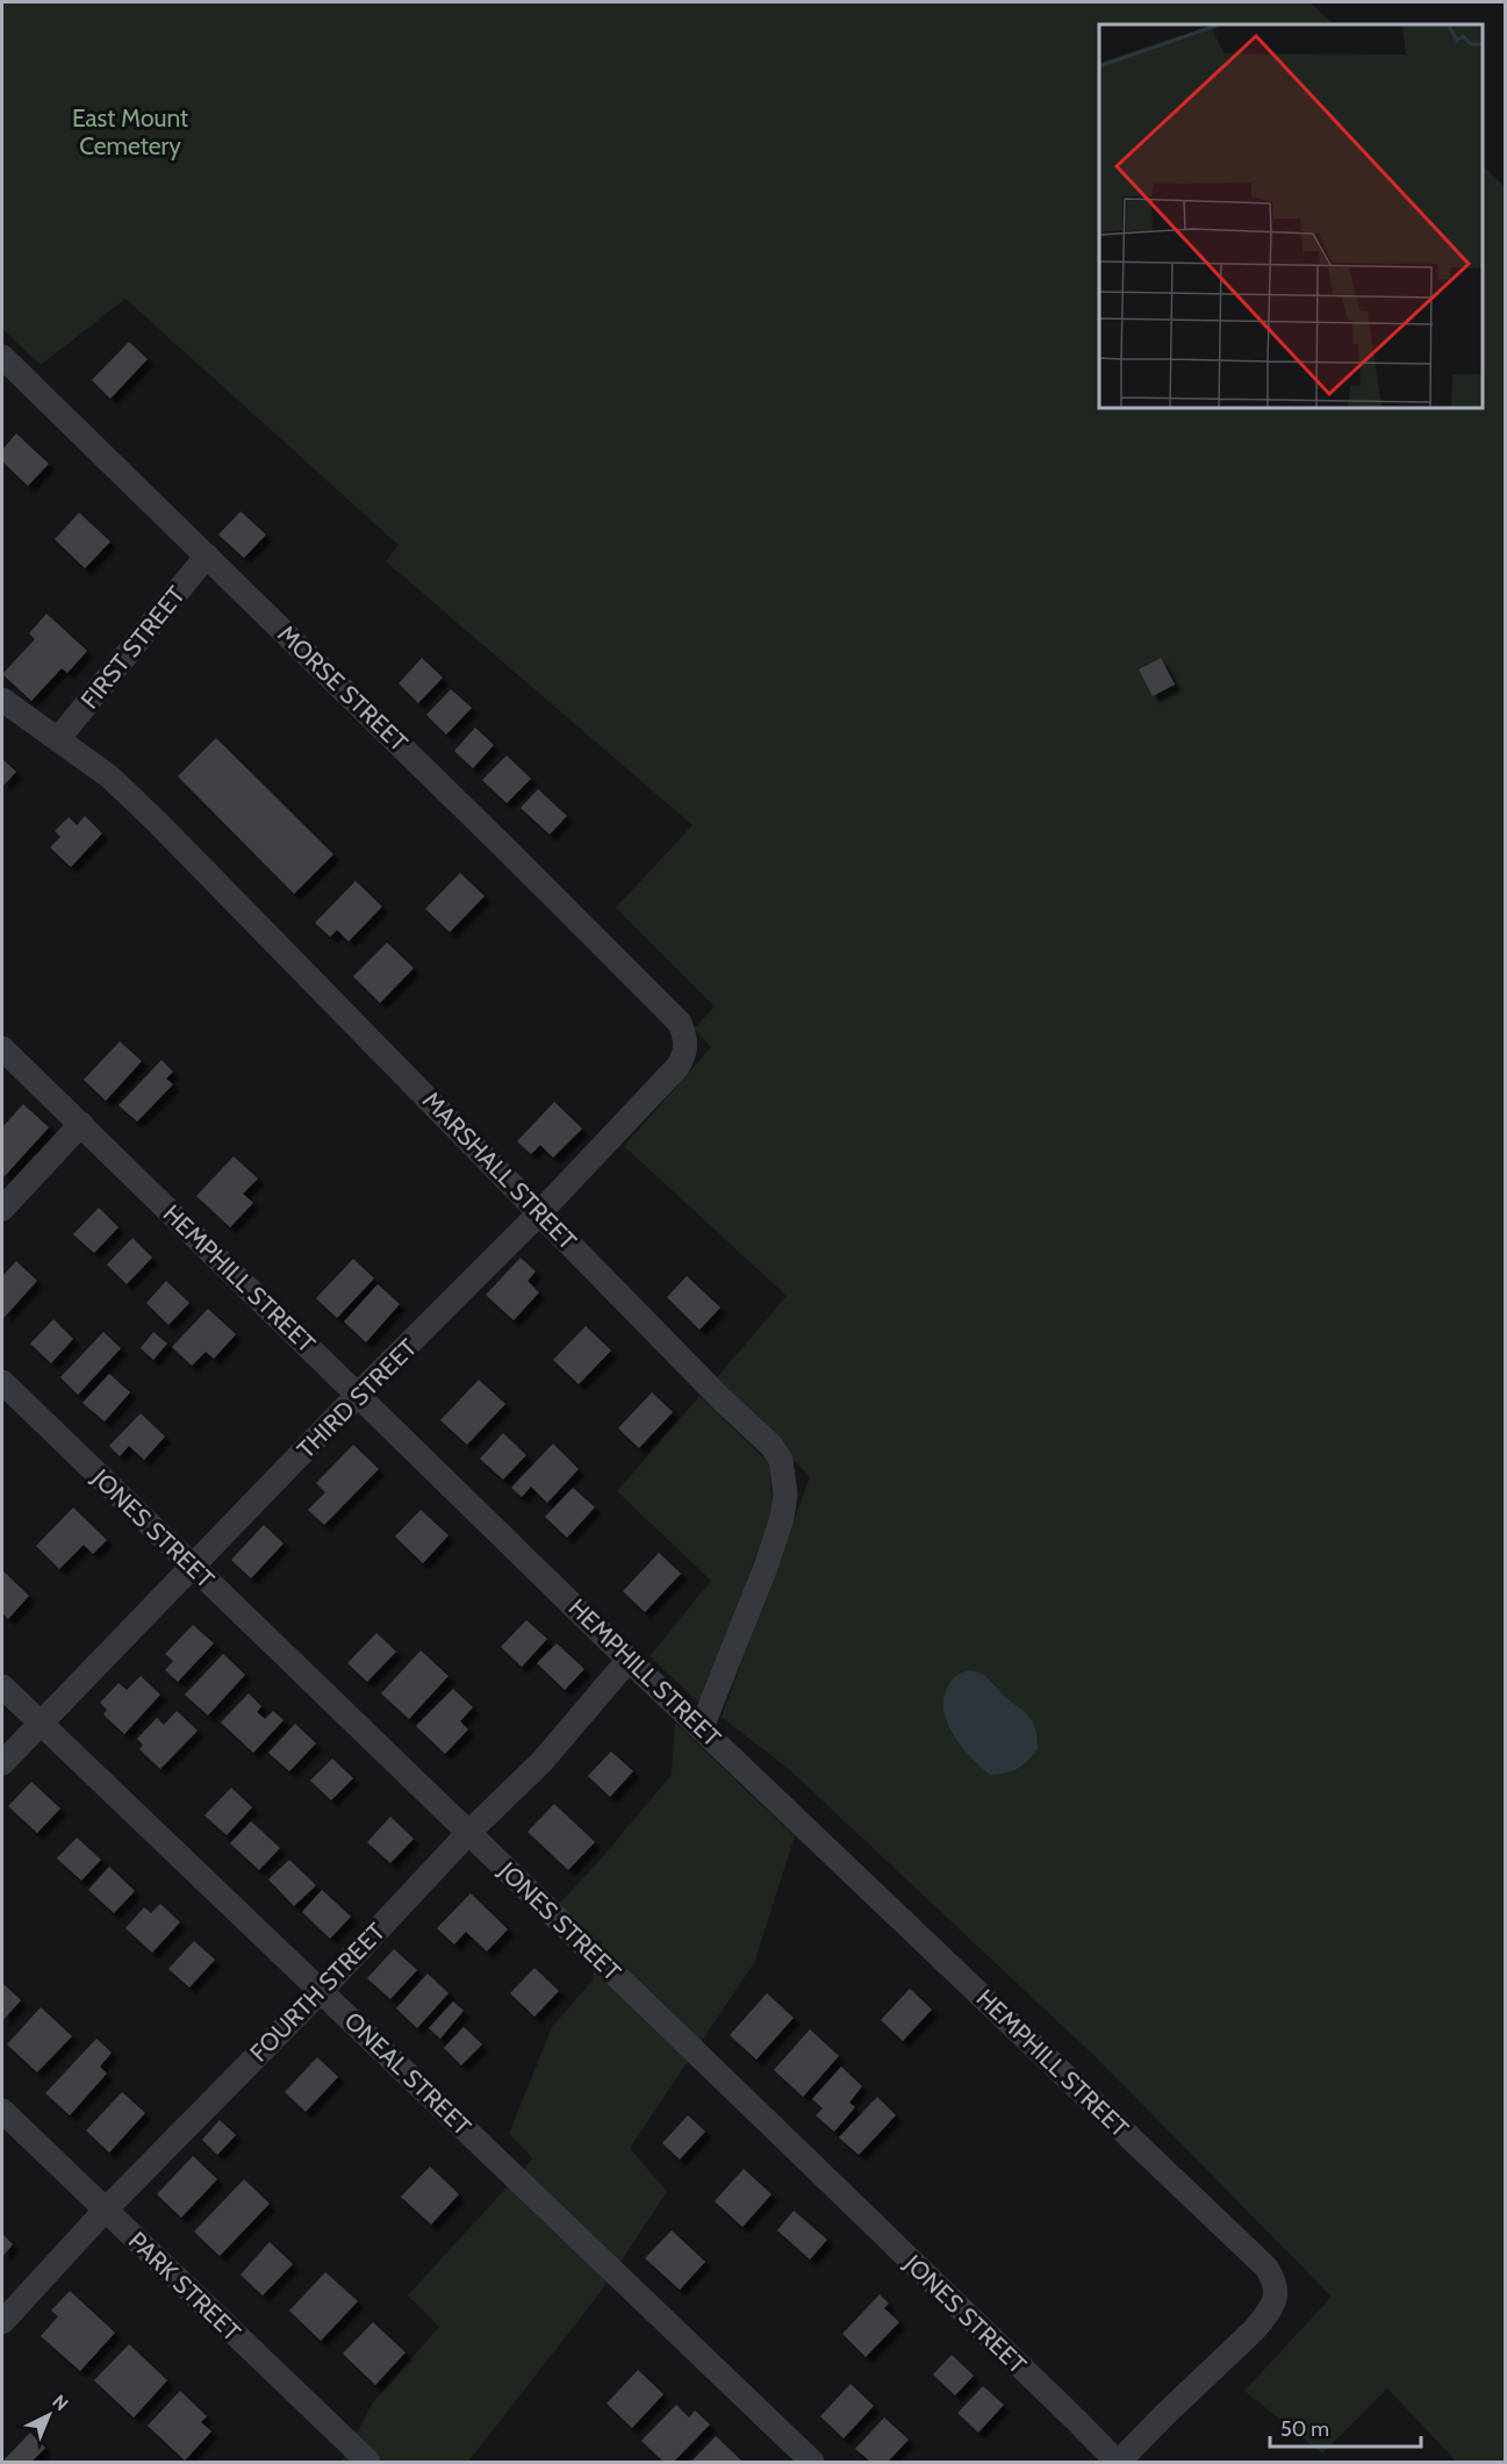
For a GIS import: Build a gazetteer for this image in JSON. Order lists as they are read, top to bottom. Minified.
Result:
{"streets":{"street":["FIRST STREET","MORSE STREET","MARSHALL STREET","HEMPHILL STREET","THIRD STREET","JONES STREET","FOURTH STREET","ONEAL STREET","PARK STREET"]},"crossings":[["FIRST STREET","MORSE STREET"],["FIRST STREET","MARSHALL STREET"],["MORSE STREET","THIRD STREET"],["MARSHALL STREET","HEMPHILL STREET"],["MARSHALL STREET","THIRD STREET"],["HEMPHILL STREET","THIRD STREET"],["HEMPHILL STREET","JONES STREET"],["HEMPHILL STREET","FOURTH STREET"],["THIRD STREET","JONES STREET"],["THIRD STREET","ONEAL STREET"],["JONES STREET","FOURTH STREET"],["FOURTH STREET","ONEAL STREET"],["FOURTH STREET","PARK STREET"]],"parks":["East Mount Cemetery"],"scale_bar":"50 m","north":"top right"}
